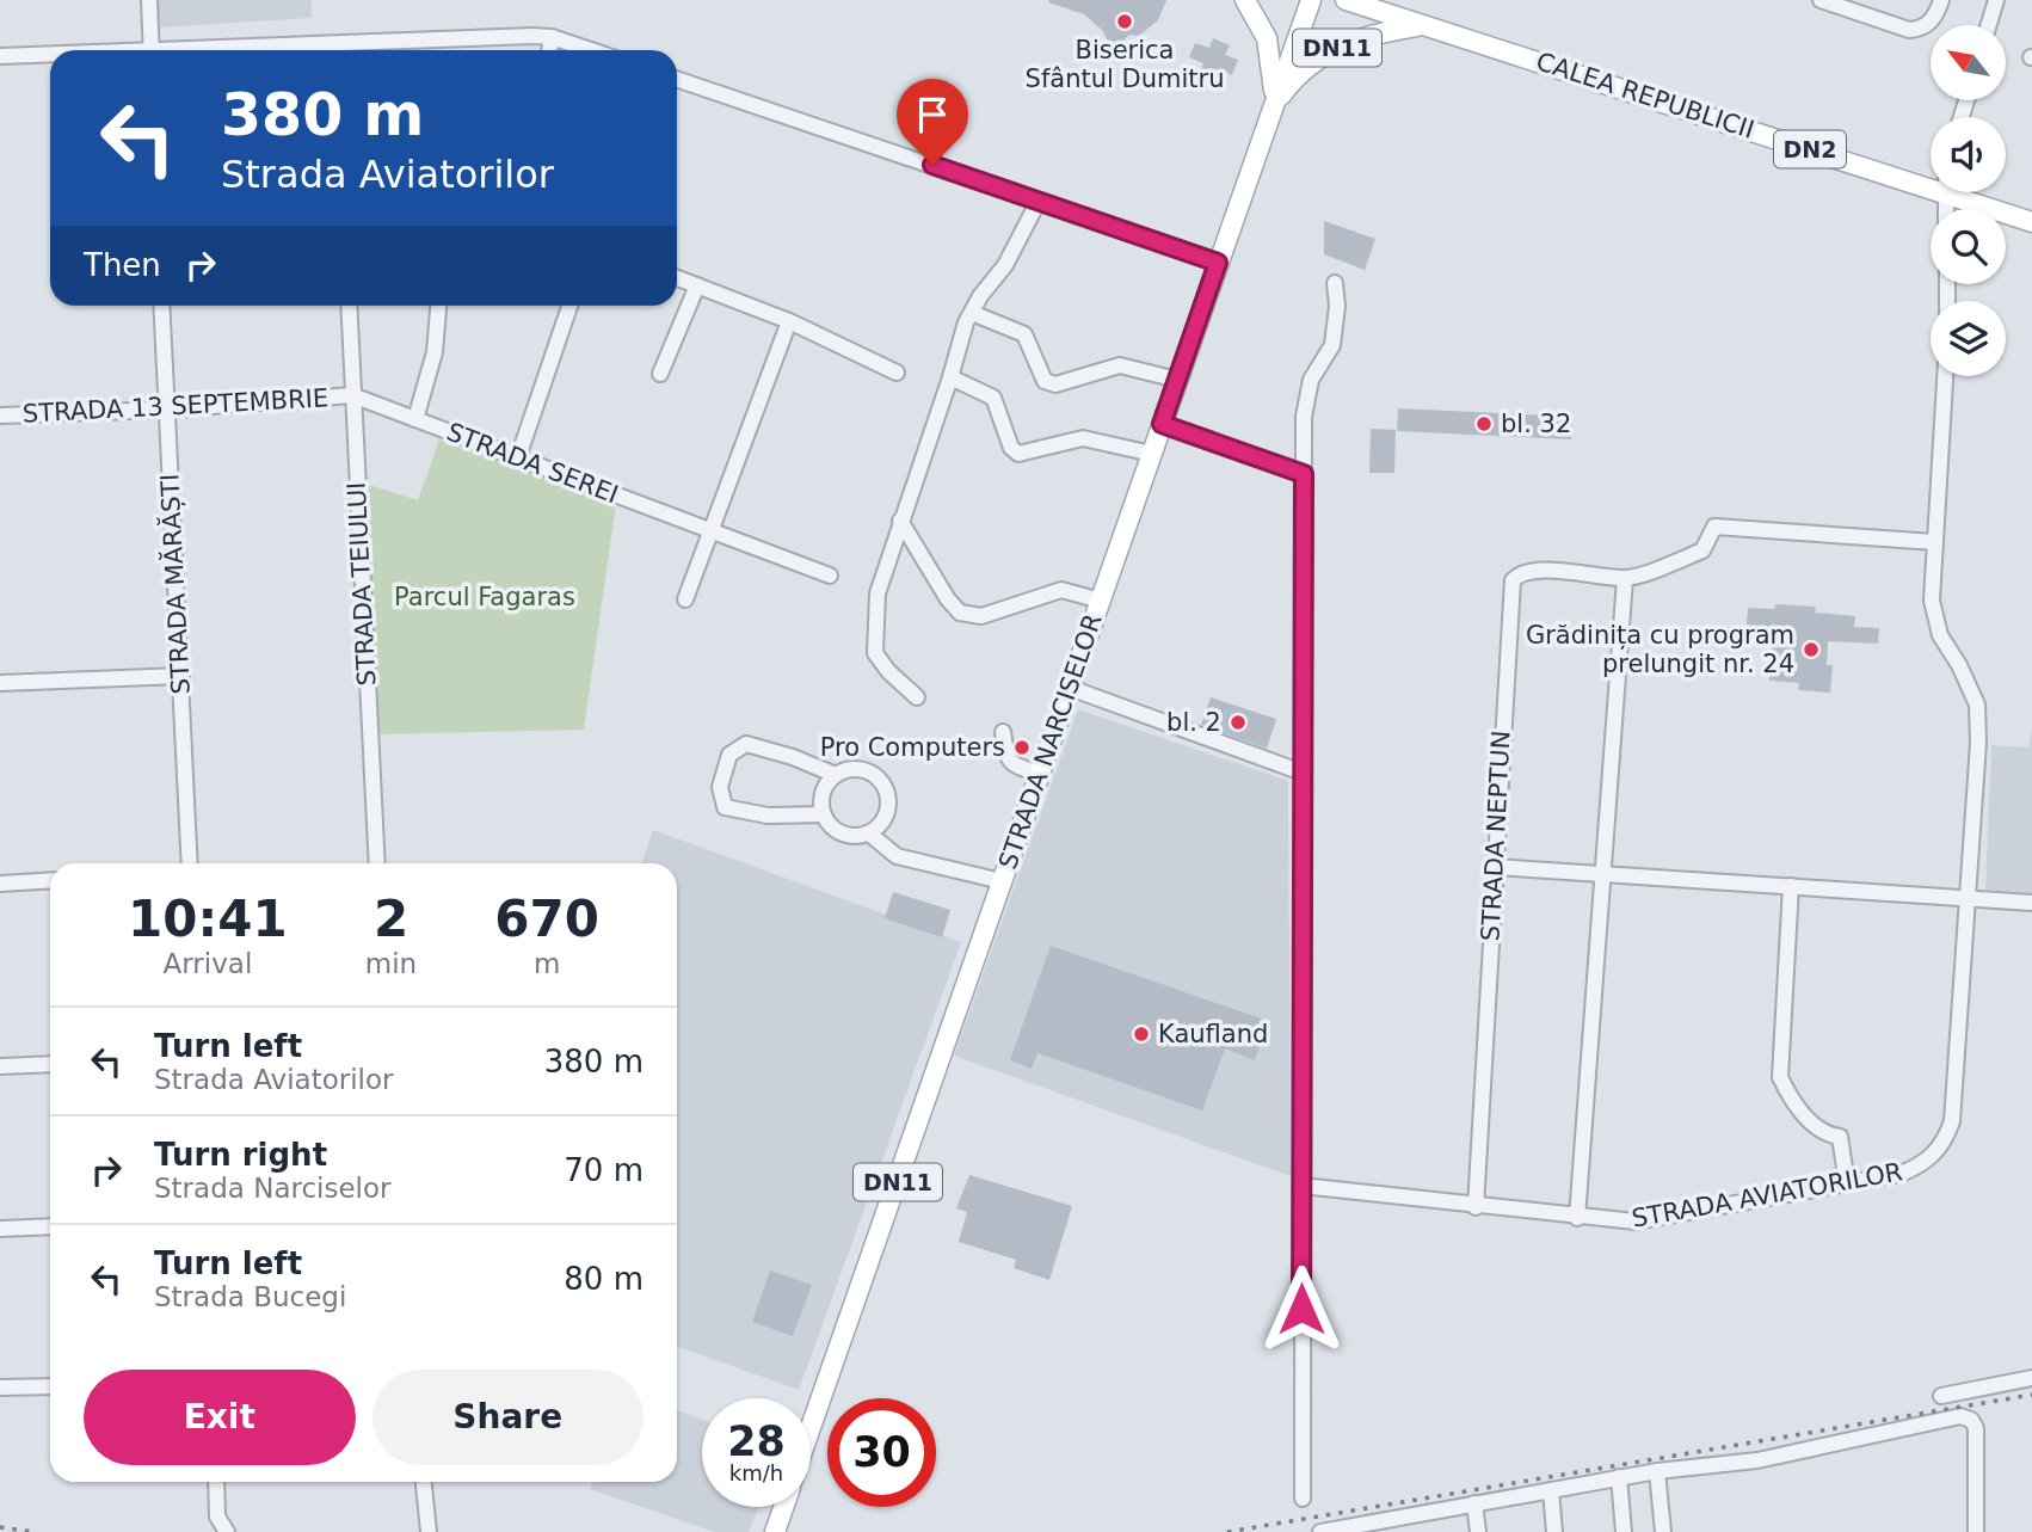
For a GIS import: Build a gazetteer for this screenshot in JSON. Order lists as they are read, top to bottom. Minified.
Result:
{"streets":{"main road":["DN11","CALEA REPUBLICII","DN2","STRADA NARCISELOR"],"street":["STRADA 13 SEPTEMBRIE","STRADA SEREI","STRADA MĂRĂȘTI","STRADA TEIULUI","STRADA NEPTUN","STRADA AVIATORILOR"]},"crossings":[["DN11","CALEA REPUBLICII"],["DN11","STRADA NARCISELOR"],["STRADA 13 SEPTEMBRIE","STRADA SEREI"],["STRADA 13 SEPTEMBRIE","STRADA MĂRĂȘTI"],["STRADA 13 SEPTEMBRIE","STRADA TEIULUI"],["STRADA SEREI","STRADA TEIULUI"]],"parks":["Parcul Fagaras"],"places":["Biserica Sfântul Dumitru","bl. 32","Grădinița cu program prelungit nr. 24","bl. 2","Pro Computers","Kaufland"],"north":"top left","page":{"turn":["380 m","Strada Aviatorilor"],"then":"Then","eta":["10:41","Arrival","2","min","670","m"],"list":[{"name":"Turn left","note":"Strada Aviatorilor","value":"380 m"},{"name":"Turn right","note":"Strada Narciselor","value":"70 m"},{"name":"Turn left","note":"Strada Bucegi","value":"80 m"}],"buttons":["Exit","Share"],"speed":"28 km/h","limit":"30"}}
